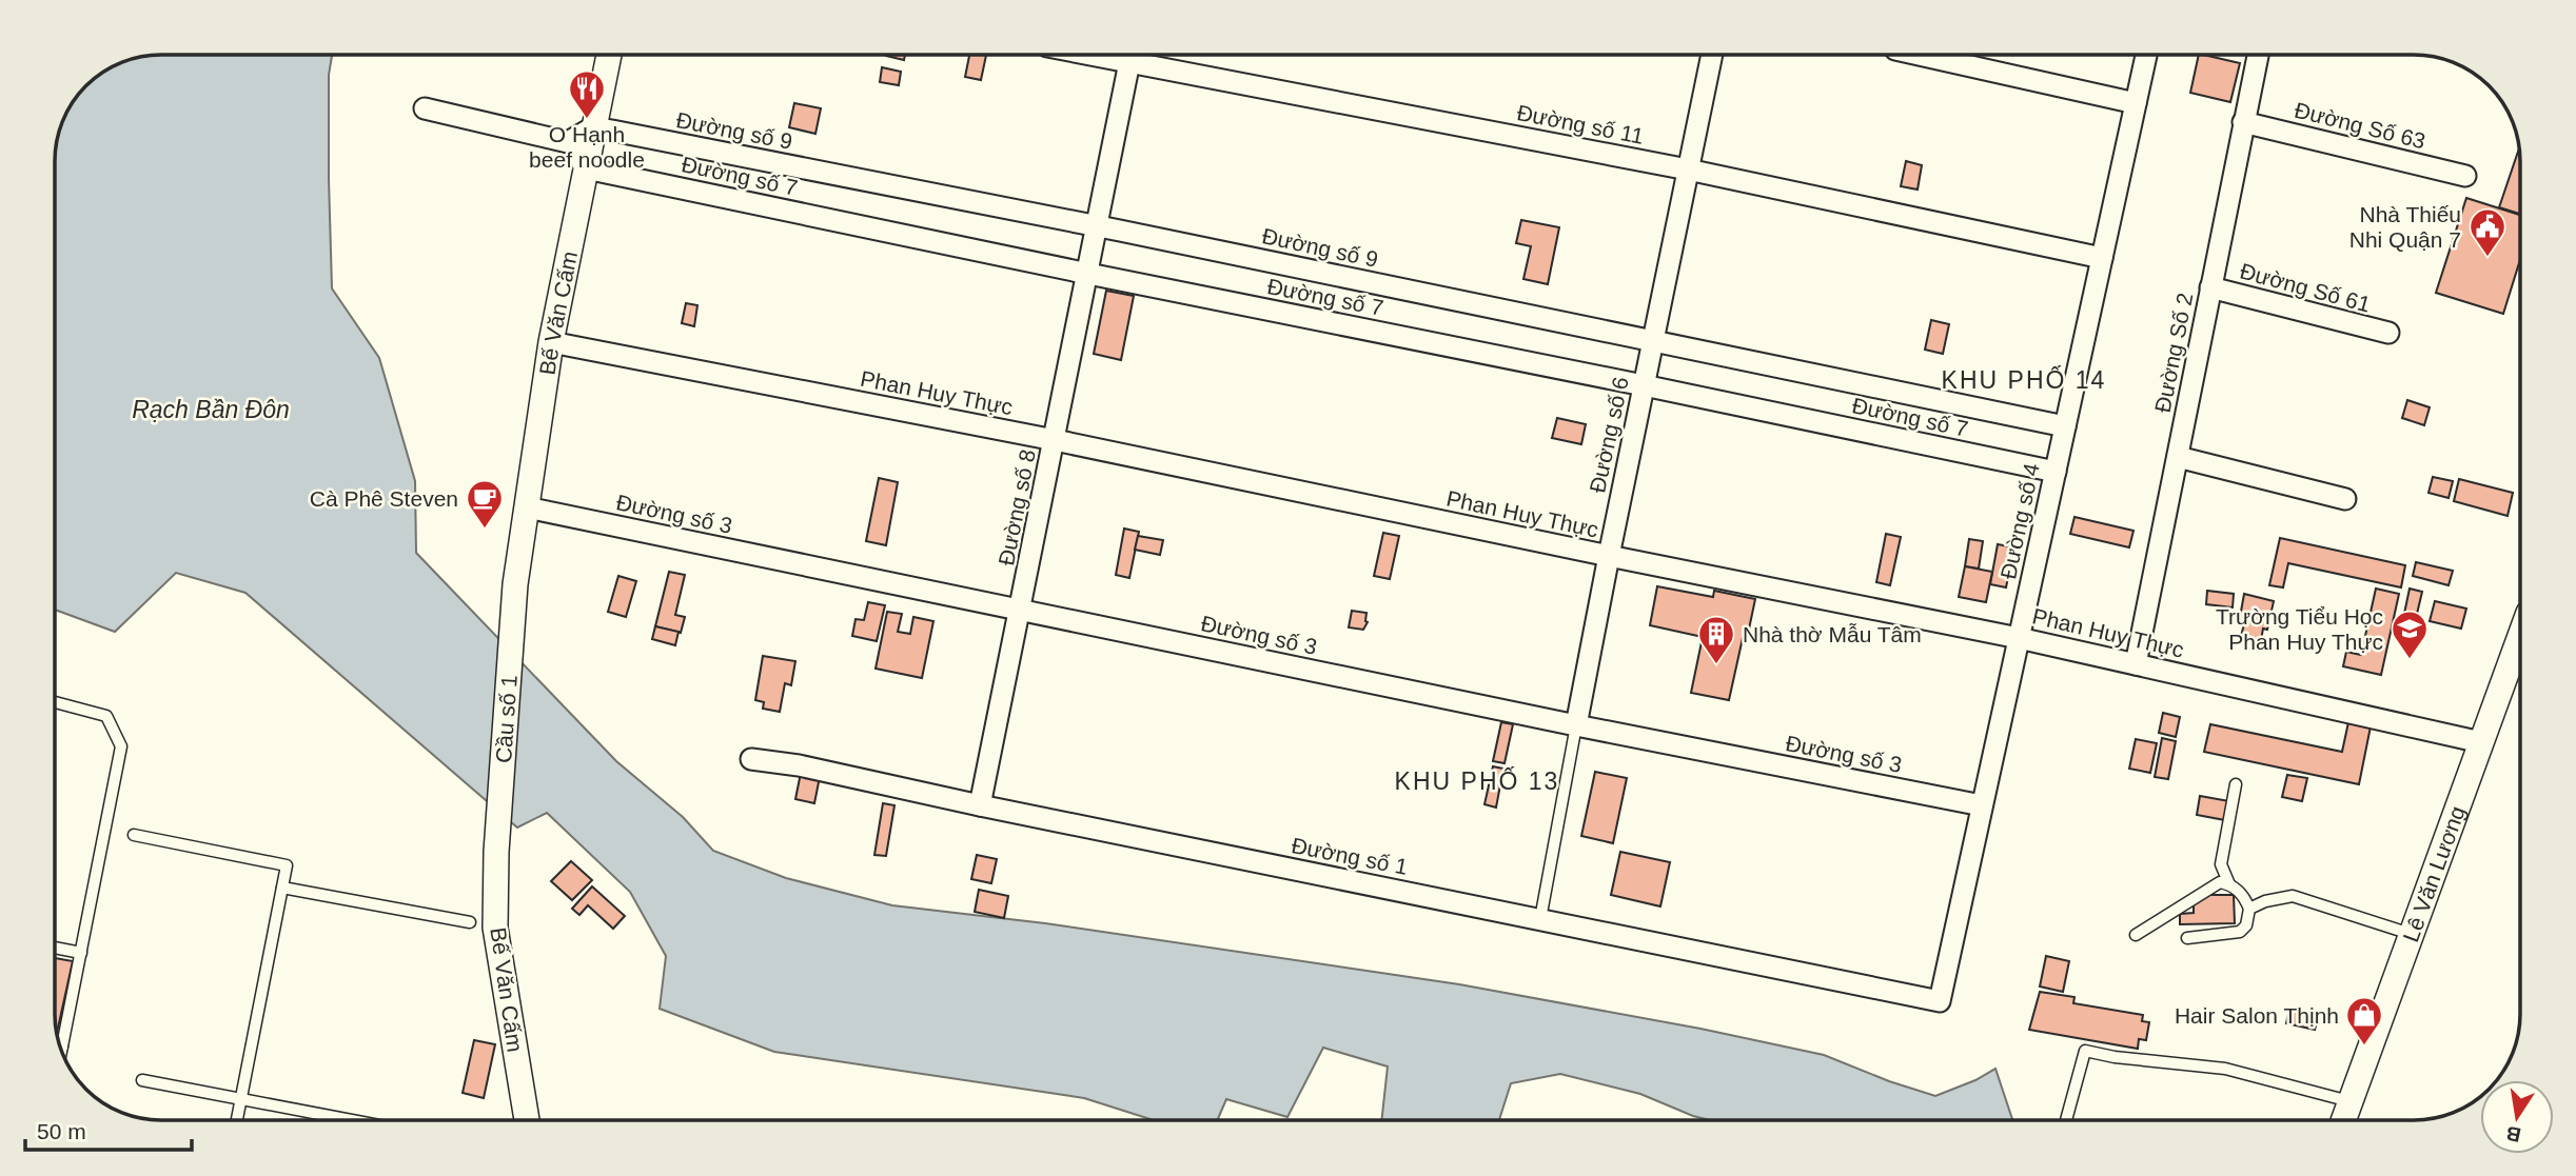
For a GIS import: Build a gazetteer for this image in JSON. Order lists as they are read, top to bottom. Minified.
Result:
{"streets":{"street":["Đường số 11","Đường Số 63","Đường số 9","Đường số 7","Đường Số 61","Bế Văn Cấm","Đường Số 2","Phan Huy Thực","Đường số 6","Đường số 8","Đường số 3","Đường số 4","Cầu số 1","Đường số 1","Lê Văn Lương"]},"crossings":[["Đường số 11","Đường số 6"],["Đường số 11","Đường số 4"],["Đường Số 63","Đường Số 2"],["Đường số 9","Bế Văn Cấm"],["Đường số 9","Đường số 6"],["Đường số 9","Đường số 8"],["Đường số 9","Đường số 4"],["Đường số 7","Bế Văn Cấm"],["Đường số 7","Đường số 6"],["Đường số 7","Đường số 8"],["Đường số 7","Đường số 4"],["Đường Số 61","Đường Số 2"],["Bế Văn Cấm","Phan Huy Thực"],["Bế Văn Cấm","Đường số 3"],["Bế Văn Cấm","Cầu số 1"],["Đường Số 2","Phan Huy Thực"],["Phan Huy Thực","Đường số 6"],["Phan Huy Thực","Đường số 8"],["Phan Huy Thực","Đường số 4"],["Phan Huy Thực","Lê Văn Lương"],["Đường số 6","Đường số 3"],["Đường số 6","Đường số 1"],["Đường số 8","Đường số 3"],["Đường số 8","Đường số 1"],["Đường số 3","Đường số 4"],["Đường số 4","Đường số 1"]],"districts":["KHU PHỐ 14","KHU PHỐ 13"],"water":["Rạch Bần Đôn"],"places":{"restaurant":["O Hạnh beef noodle"],"public building":["Nhà Thiếu Nhi Quận 7"],"cafe":["Cà Phê Steven"],"school or university":["Trường Tiểu Học Phan Huy Thực"],"building":["Nhà thờ Mẫu Tâm"],"shop":["Hair Salon Thịnh"]},"scale_bar":"50 m","north":"bottom"}
